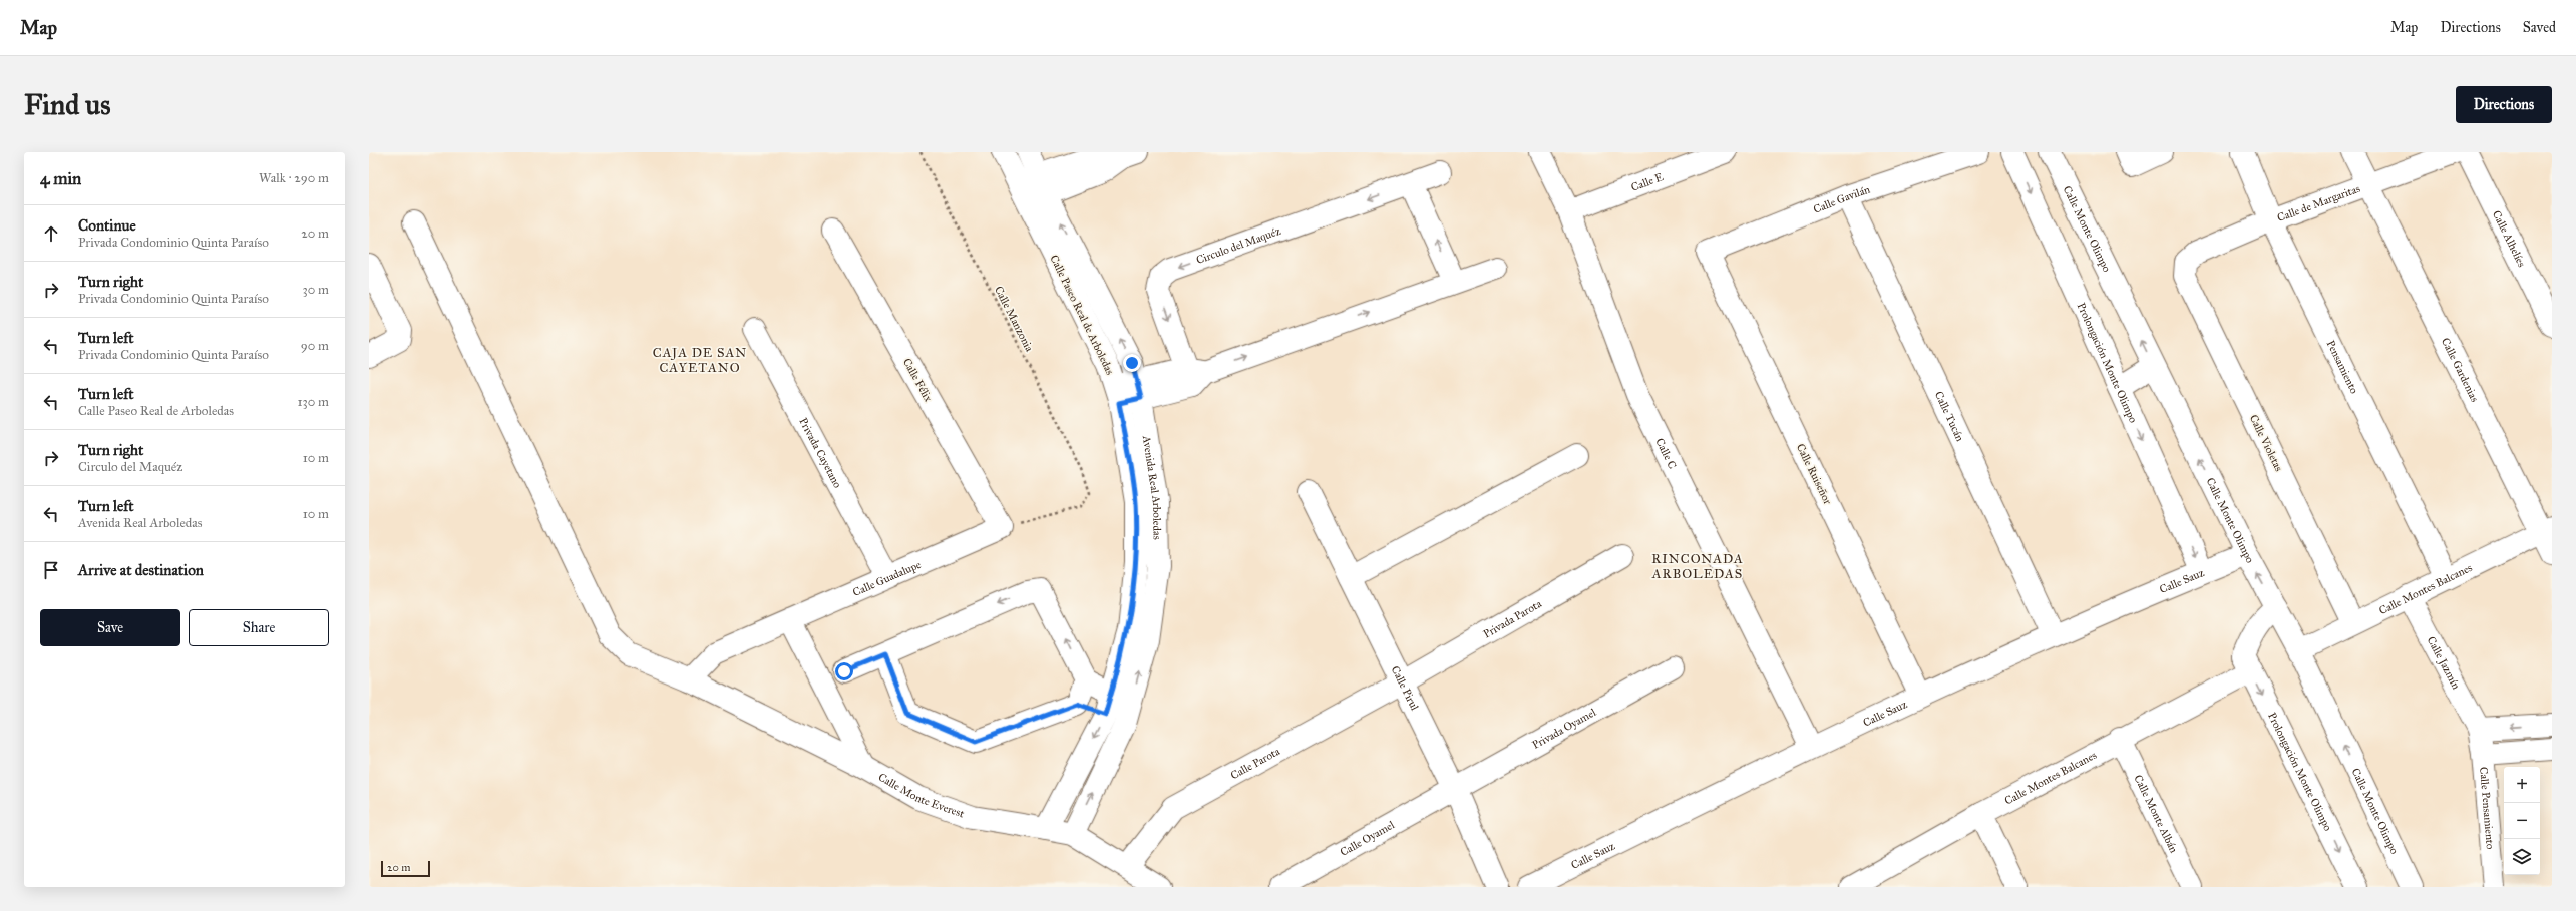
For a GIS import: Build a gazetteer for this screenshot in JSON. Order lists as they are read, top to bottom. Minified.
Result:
{"streets":{"street":["Calle E","Calle Gavilán","Calle de Margaritas","Calle Monte Olimpo","Calle Alhelíes","Circulo del Maquéz","Calle Paseo Real de Arboledas","Prolongación Monte Olimpo","Pensamiento","Calle Gardenias","Calle Félix","Calle Tucán","Calle Violetas","Privada Cayetano","Calle C","Calle Ruiseñor","Avenida Real Arboledas","Calle Guadalupe","Calle Sauz","Calle Montes Balcanes","Privada Parota","Calle Jazmín","Calle Pirul","Privada Oyamel","Calle Parota","Calle Monte Everest","Calle Pensamiento","Calle Monte Albán","Calle Oyamel"],"path":["Calle Manzonia"]},"crossings":[["Calle E","Calle C"],["Calle Gavilán","Calle Tucán"],["Calle Gavilán","Calle Ruiseñor"],["Calle de Margaritas","Pensamiento"],["Calle de Margaritas","Calle Gardenias"],["Calle de Margaritas","Calle Violetas"],["Calle Monte Olimpo","Calle Sauz"],["Calle Monte Olimpo","Calle Montes Balcanes"],["Calle Paseo Real de Arboledas","Calle Monte Everest"],["Calle Manzonia","Calle Félix"],["Calle Manzonia","Calle Guadalupe"],["Prolongación Monte Olimpo","Calle Sauz"],["Prolongación Monte Olimpo","Calle Montes Balcanes"],["Pensamiento","Calle Montes Balcanes"],["Calle Gardenias","Calle Montes Balcanes"],["Calle Félix","Calle Guadalupe"],["Calle Tucán","Calle Sauz"],["Calle Violetas","Calle Montes Balcanes"],["Privada Cayetano","Calle Guadalupe"],["Calle C","Calle Sauz"],["Calle Ruiseñor","Calle Sauz"],["Avenida Real Arboledas","Calle Monte Everest"],["Calle Guadalupe","Calle Monte Everest"],["Calle Montes Balcanes","Calle Jazmín"],["Calle Montes Balcanes","Calle Monte Albán"],["Privada Parota","Calle Pirul"],["Privada Parota","Calle Parota"],["Calle Jazmín","Calle Pensamiento"],["Calle Pirul","Privada Oyamel"],["Calle Pirul","Calle Parota"],["Calle Pirul","Calle Oyamel"],["Privada Oyamel","Calle Oyamel"],["Calle Parota","Calle Monte Everest"]],"one_way":["Calle Monte Olimpo","Prolongación Monte Olimpo","Avenida Real Arboledas"],"districts":["CAJA DE SAN CAYETANO","RINCONADA ARBOLEDAS"],"scale_bar":"20 m","page":{"header":"Map","nav":["Map","Directions","Saved"],"buttons":["Directions",["Save","Share"]],"title":"Find us","heading":["4 min","Walk · 290 m"],"list":[["Continue","Privada Condominio Quinta Paraíso","20 m"],["Turn right","Privada Condominio Quinta Paraíso","30 m"],["Turn left","Privada Condominio Quinta Paraíso","90 m"],["Turn left","Calle Paseo Real de Arboledas","130 m"],["Turn right","Circulo del Maquéz","10 m"],["Turn left","Avenida Real Arboledas","10 m"],"Arrive at destination"],"map_buttons":["+","−"],"scale":"20 m"}}
